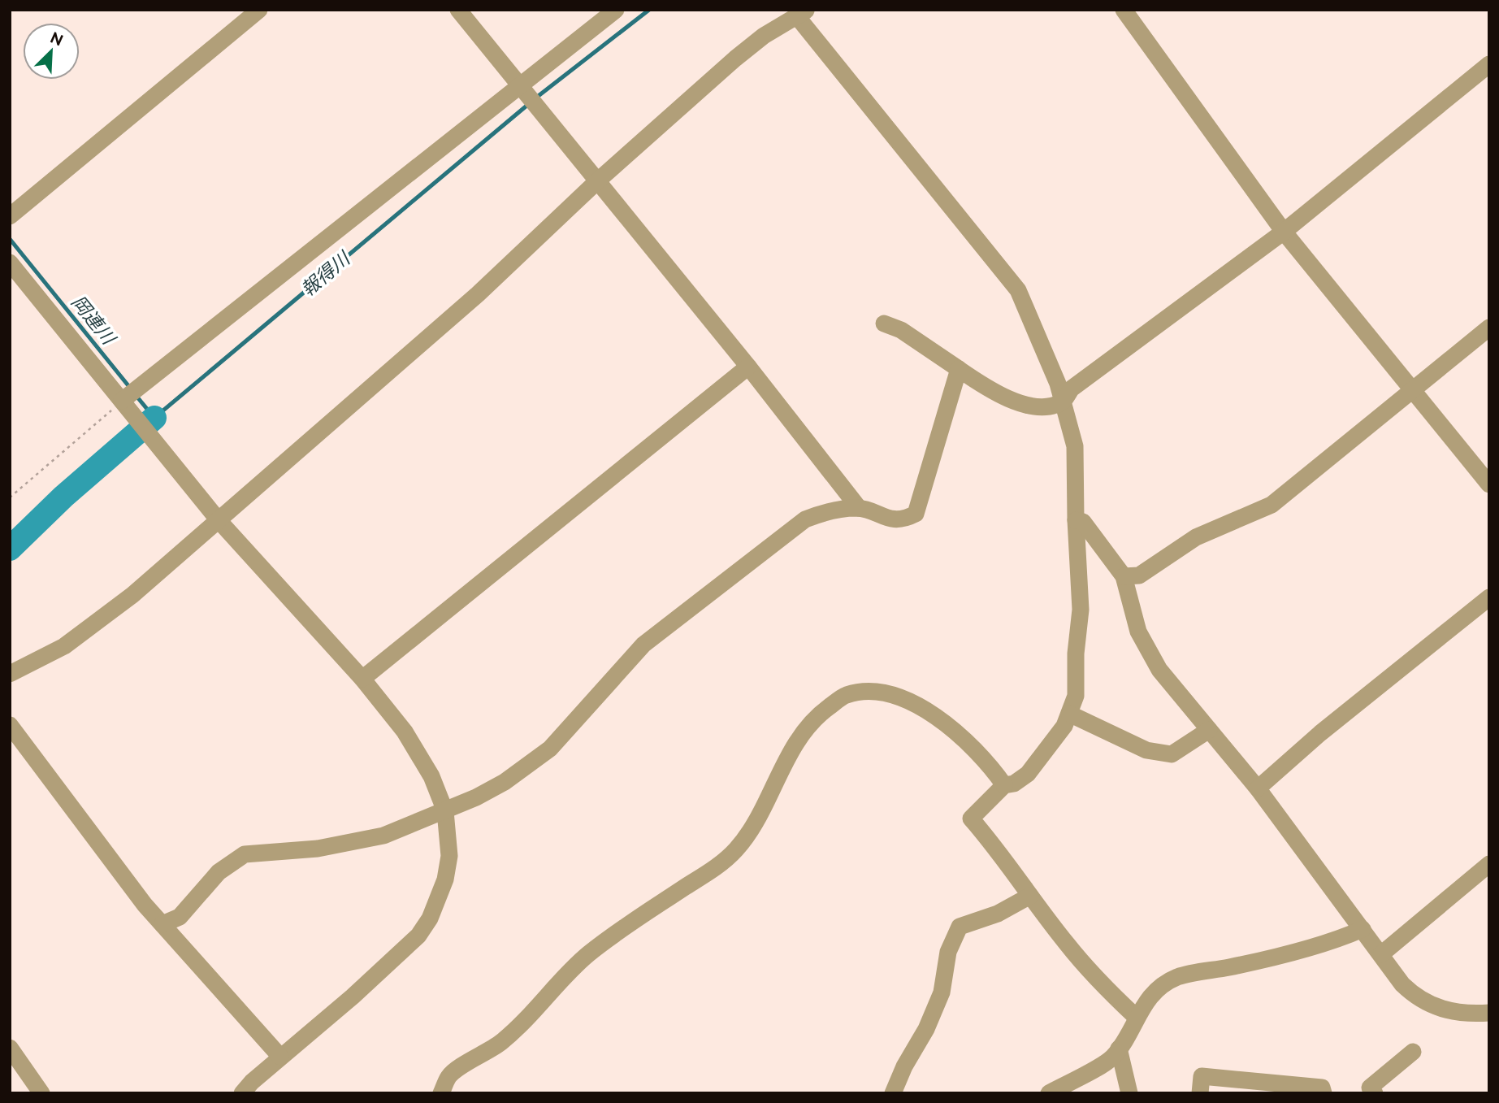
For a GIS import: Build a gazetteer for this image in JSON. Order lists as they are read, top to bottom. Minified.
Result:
{"water":["報得川","岡連川"],"north":"top right"}
